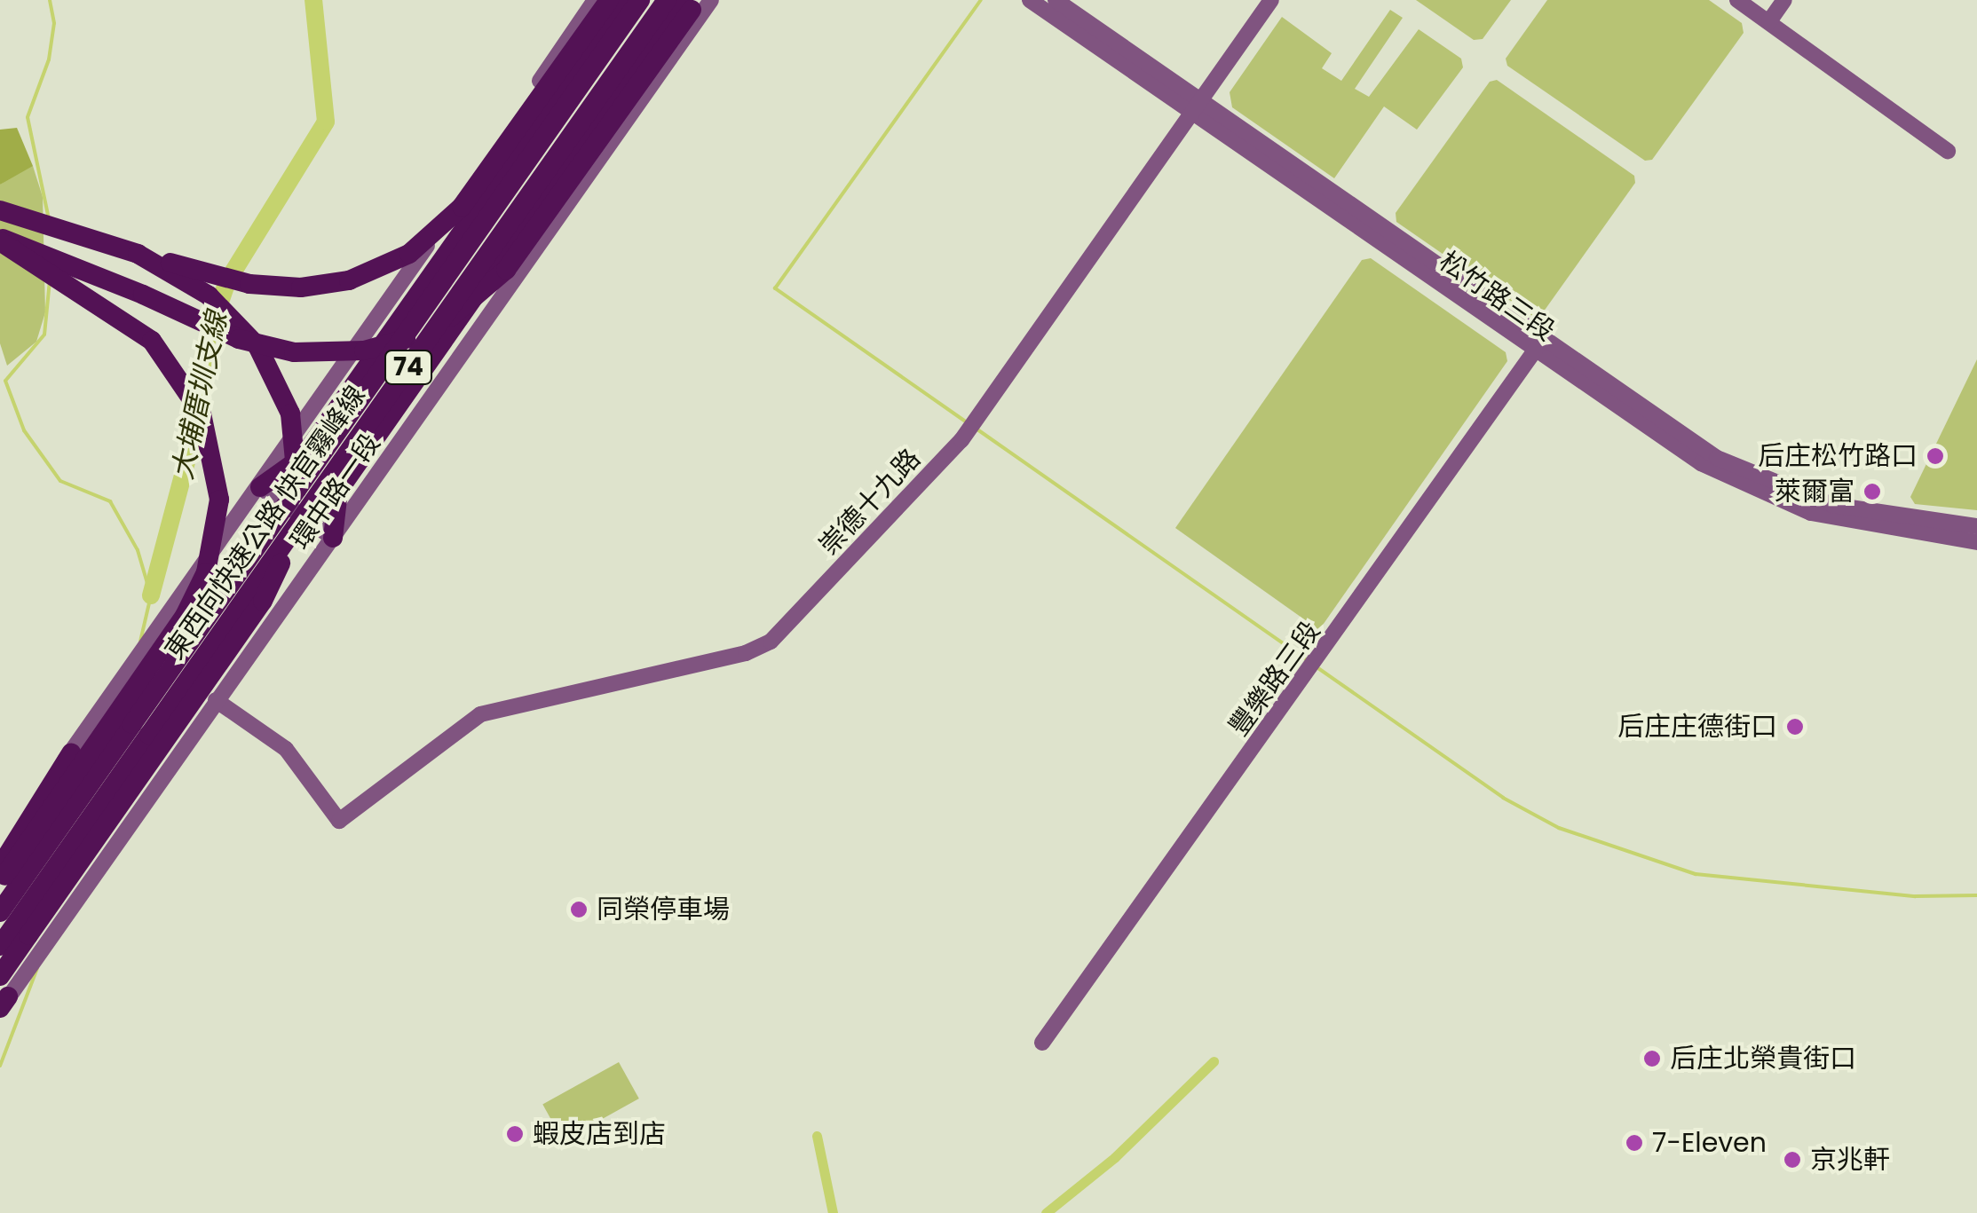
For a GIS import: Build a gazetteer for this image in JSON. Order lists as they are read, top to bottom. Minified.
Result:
{"streets":{"highway":["74","東西向快速公路 快官霧峰線"],"street":["松竹路三段","環中路一段","崇德十九路","豐樂路三段"]},"crossings":[["松竹路三段","崇德十九路"],["松竹路三段","豐樂路三段"],["74","環中路一段"],["環中路一段","崇德十九路"]],"water":["大埔厝圳支線"],"places":["后庄松竹路口","萊爾富","后庄庄德街口","同榮停車場","后庄北榮貴街口","蝦皮店到店","7-Eleven","京兆軒"]}
